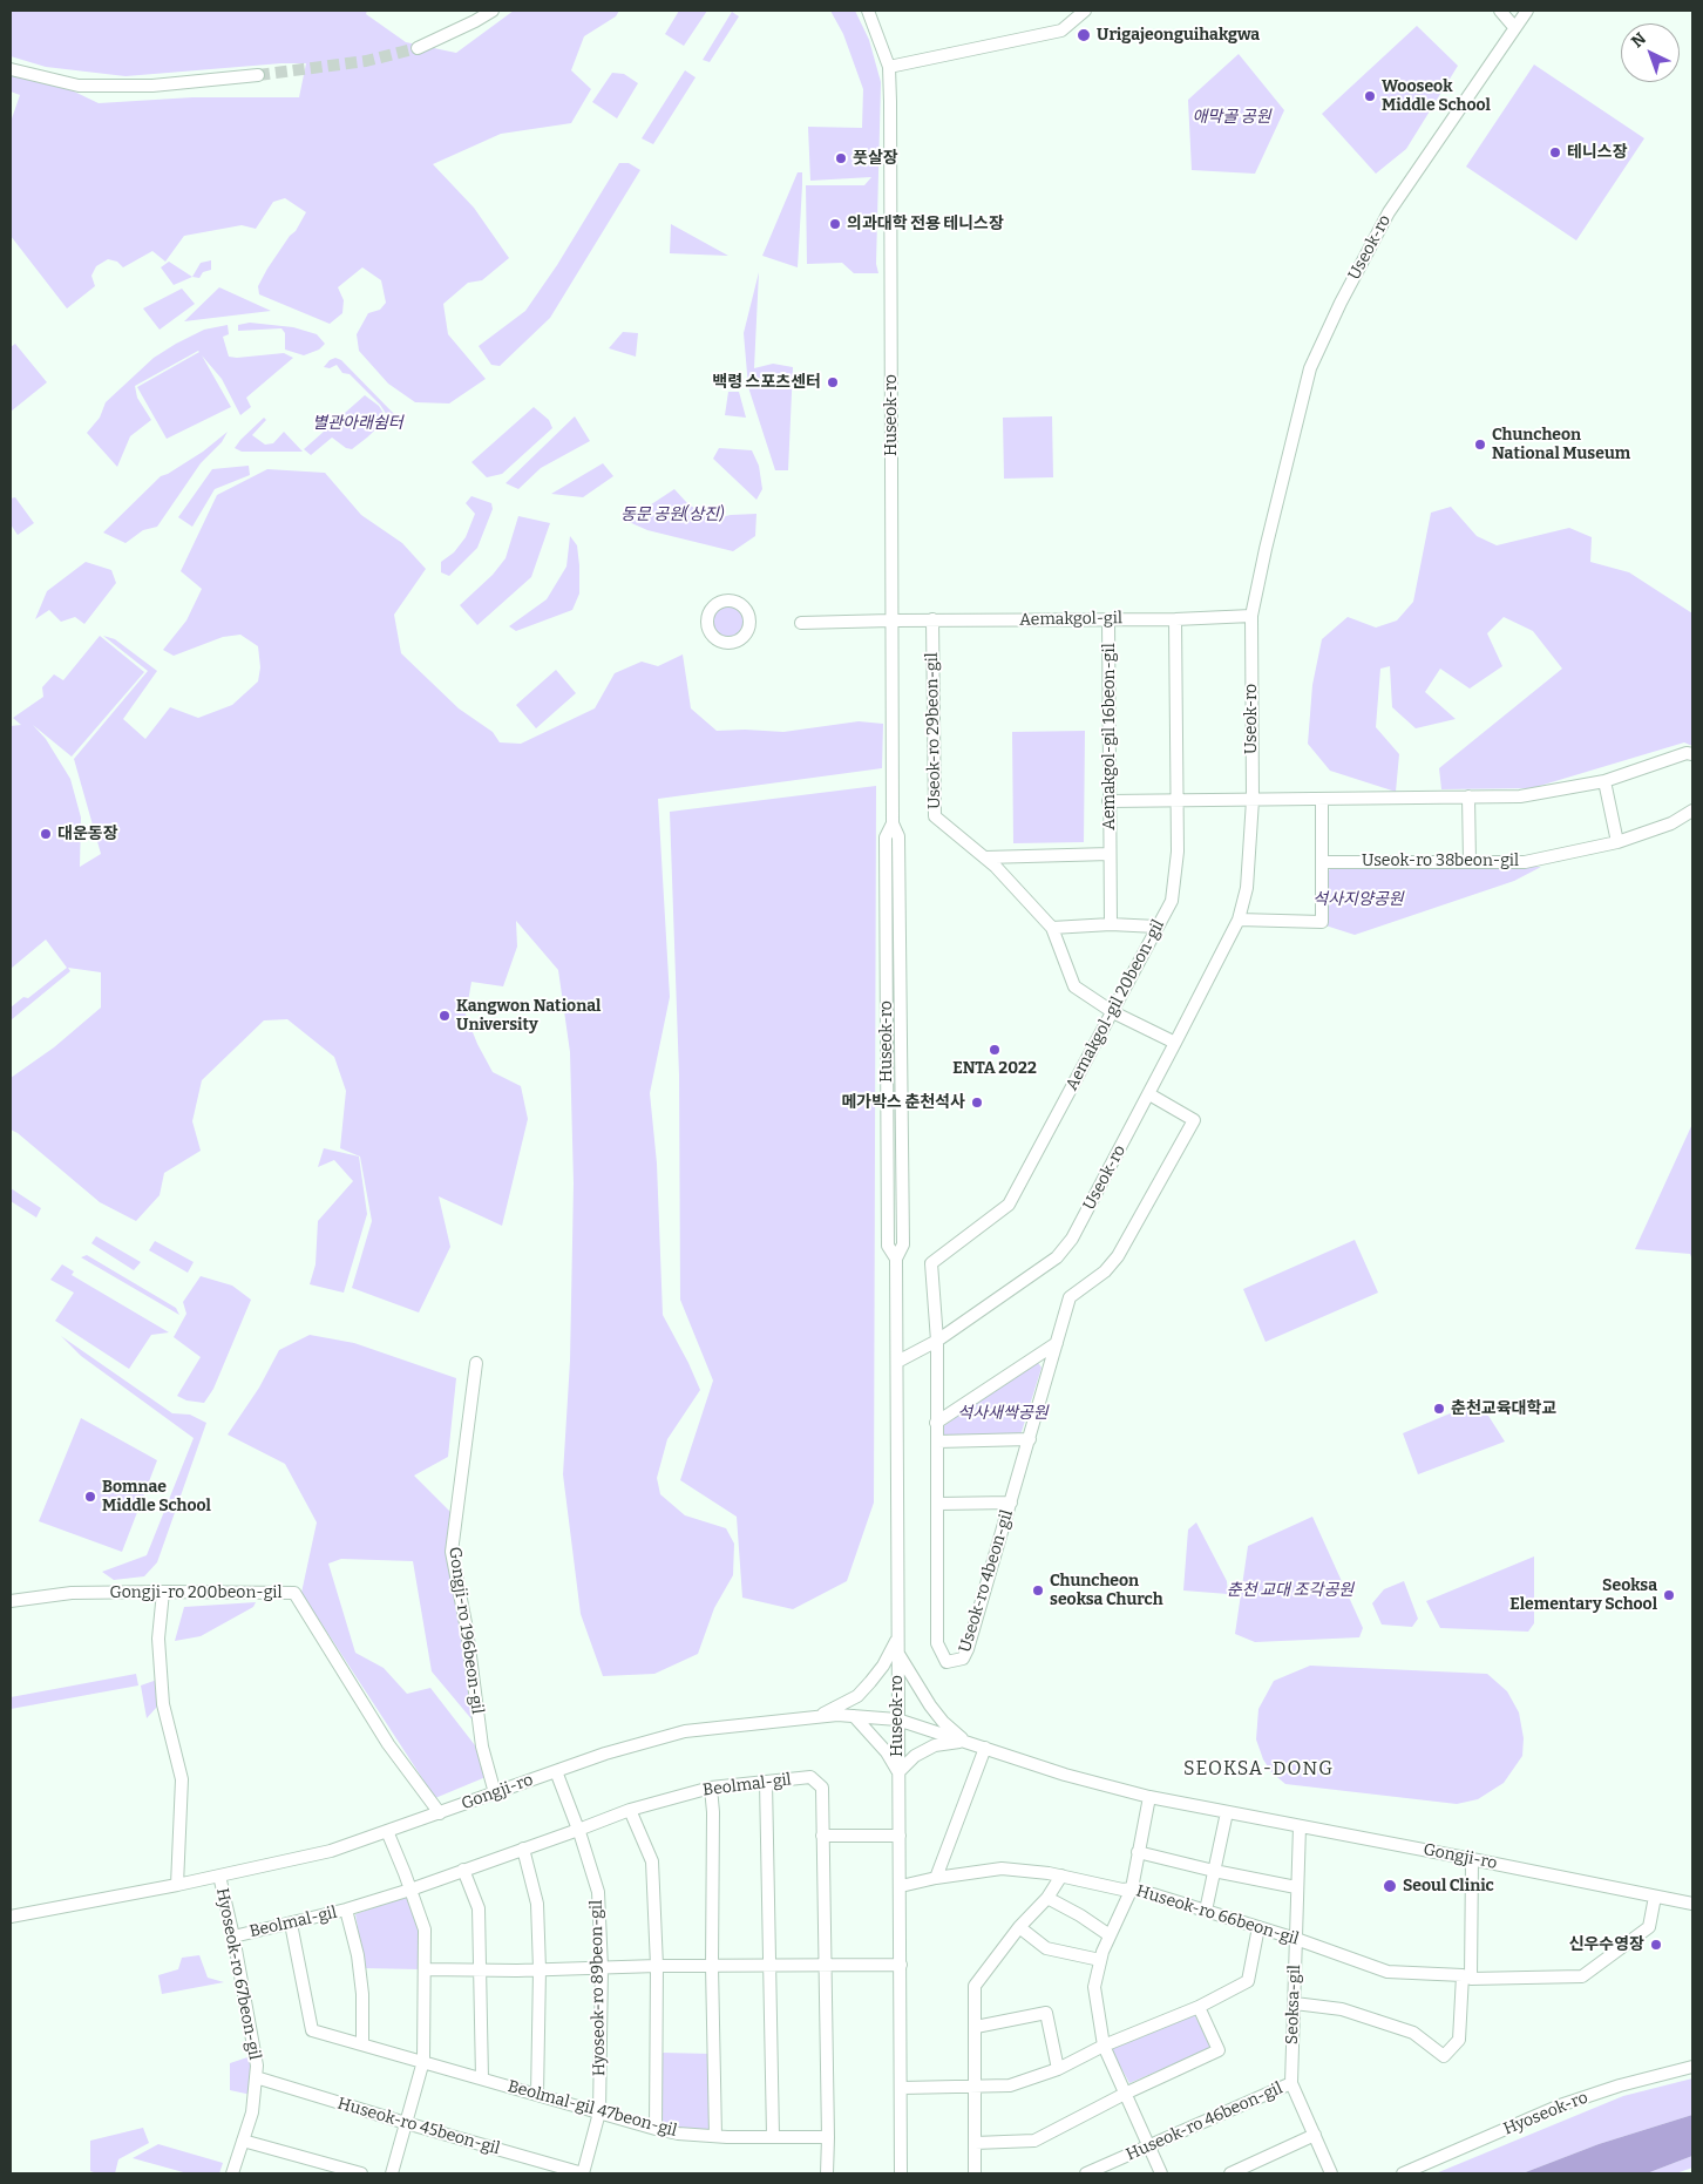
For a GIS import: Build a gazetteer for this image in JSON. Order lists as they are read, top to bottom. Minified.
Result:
{"streets":{"street":["Useok-ro","Huseok-ro","Aemakgol-gil","Useok-ro 29beon-gil","Aemakgol-gil 16beon-gil","Useok-ro 38beon-gil","Aemakgol-gil 20beon-gil","Useok-ro 4beon-gil","Gongji-ro 200beon-gil","Gongji-ro 196beon-gil","Beolmal-gil","Gongji-ro","Huseok-ro 66beon-gil","Hyoseok-ro 67beon-gil","Hyoseok-ro 89beon-gil","Seoksa-gil","Beolmal-gil 47beon-gil","Hyoseok-ro","Huseok-ro 46beon-gil","Huseok-ro 45beon-gil"]},"crossings":[["Useok-ro","Huseok-ro"],["Useok-ro","Aemakgol-gil"],["Useok-ro","Useok-ro 29beon-gil"],["Useok-ro","Aemakgol-gil 20beon-gil"],["Useok-ro","Useok-ro 4beon-gil"],["Huseok-ro","Aemakgol-gil"],["Huseok-ro","Gongji-ro"],["Huseok-ro","Huseok-ro 66beon-gil"],["Aemakgol-gil","Useok-ro 29beon-gil"],["Aemakgol-gil","Aemakgol-gil 16beon-gil"],["Aemakgol-gil","Aemakgol-gil 20beon-gil"],["Useok-ro 29beon-gil","Aemakgol-gil 16beon-gil"],["Useok-ro 29beon-gil","Aemakgol-gil 20beon-gil"],["Aemakgol-gil 20beon-gil","Useok-ro 4beon-gil"],["Gongji-ro 200beon-gil","Gongji-ro"],["Gongji-ro 196beon-gil","Gongji-ro"],["Beolmal-gil","Hyoseok-ro 67beon-gil"],["Beolmal-gil","Hyoseok-ro 89beon-gil"],["Beolmal-gil","Beolmal-gil 47beon-gil"],["Gongji-ro","Huseok-ro 66beon-gil"],["Gongji-ro","Hyoseok-ro 67beon-gil"],["Gongji-ro","Hyoseok-ro 89beon-gil"],["Gongji-ro","Seoksa-gil"],["Huseok-ro 66beon-gil","Seoksa-gil"],["Hyoseok-ro 67beon-gil","Huseok-ro 45beon-gil"],["Hyoseok-ro 89beon-gil","Beolmal-gil 47beon-gil"],["Hyoseok-ro 89beon-gil","Huseok-ro 45beon-gil"],["Seoksa-gil","Huseok-ro 46beon-gil"]],"districts":["SEOKSA-DONG"],"parks":["애막골 공원","별관아래쉼터","동문 공원(상진)","석사지양공원","석사새싹공원","춘천 교대 조각공원"],"places":["Urigajeonguihakgwa","Wooseok Middle School","테니스장","풋살장","의과대학 전용 테니스장","백령 스포츠센터","Chuncheon National Museum","대운동장","Kangwon National University","ENTA 2022","메가박스 춘천석사","춘천교육대학교","Bomnae Middle School","Chuncheon seoksa Church","Seoksa Elementary School","Seoul Clinic","신우수영장"],"north":"top left"}
